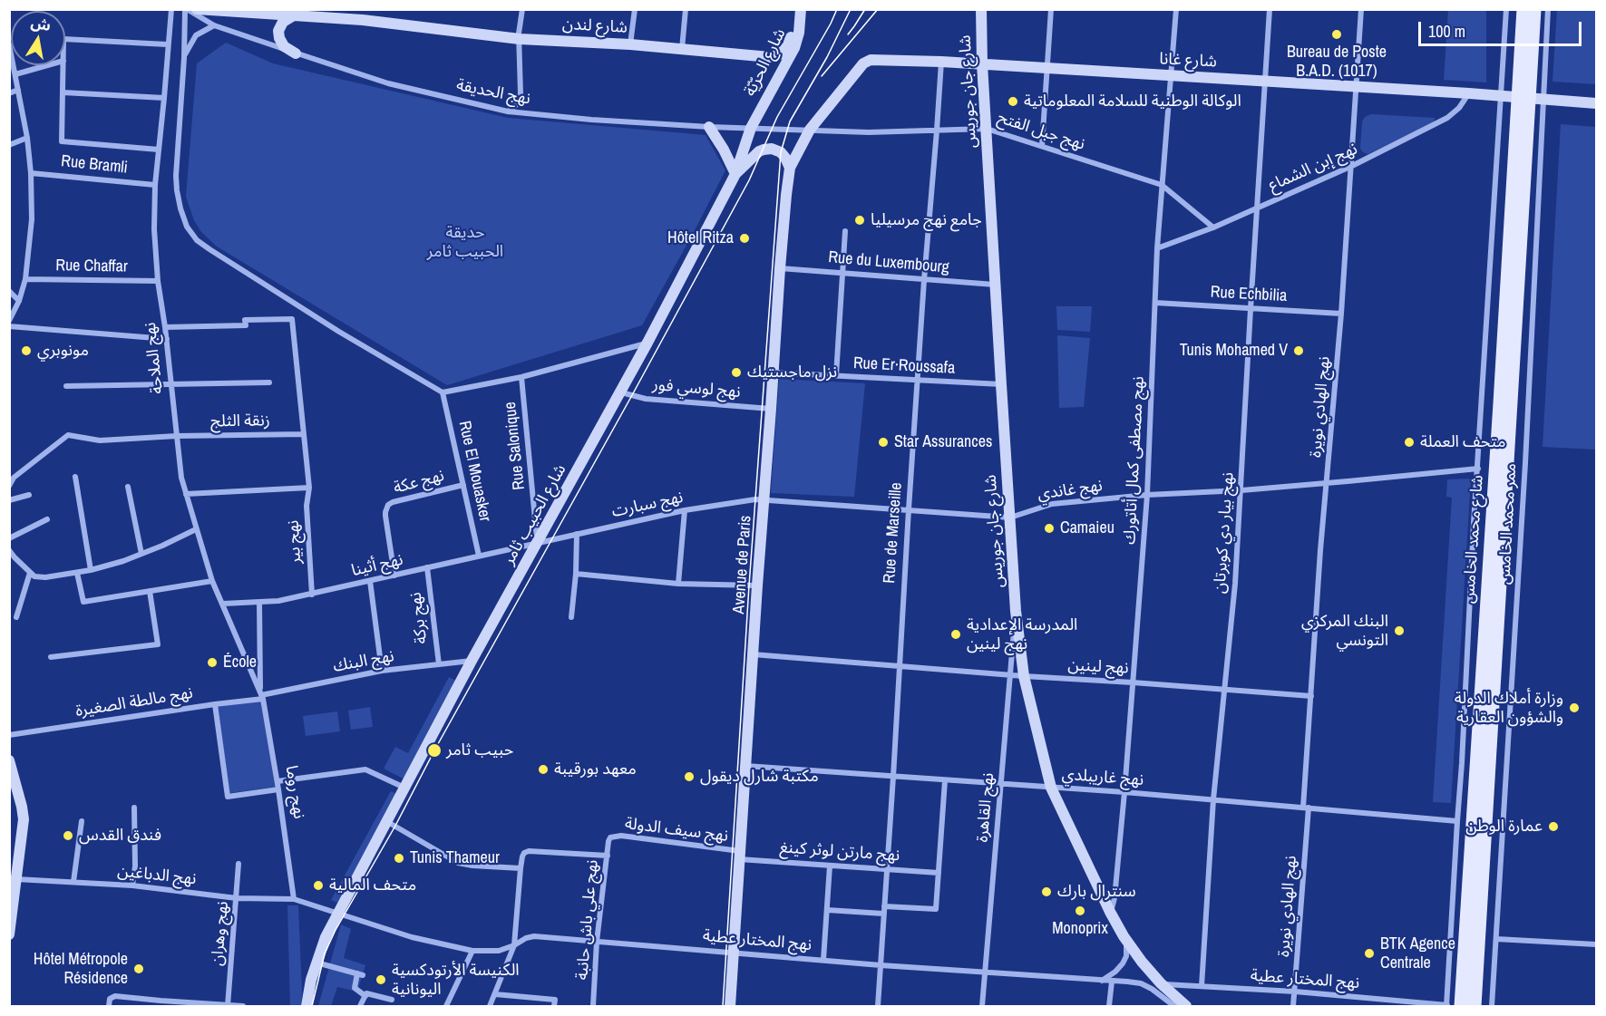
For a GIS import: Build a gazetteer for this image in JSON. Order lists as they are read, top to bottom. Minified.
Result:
{"streets":{"main road":["شارع لندن","شارع غانا","شارع الحرّيّة","شارع جان جوريس","شارع الحبيب ثامر","شارع محمد الخامس","Avenue de Paris"],"street":["نهج الحديقة","نهج جبل الفتح","Rue Bramli","نهج إبن الشماع","Rue du Luxembourg","Rue Chaffar","Rue Echbilia","نهج الملاحة","Rue Er·Roussafa","نهج لوسي فور","نهج الهادي نويرة","زنقة الثلج","Rue Salonique","نهج مصطفى كمال أتاتورك","Rue El Mouasker","نهج عكة","نهج غاندي","نهج سبارت","ممر محمد الخامس","Rue de Marseille","نهج بيار دي كوبرتان","نهج بير","نهج أثينا","نهج بركة","نهج البنك","نهج لينين","نهج مالطة الصغيرة","نهج غاريبلدي","نهج روما","نهج القاهرة","نهج سيف الدولة","نهج مارتن لوثر كينغ","نهج الدباغين","نهج علي باش حانبة","نهج وهران","نهج المختار عطية"]},"crossings":[["شارع لندن","شارع الحرّيّة"],["شارع غانا","شارع جان جوريس"],["شارع غانا","نهج الحديقة"],["شارع غانا","نهج جبل الفتح"],["شارع غانا","نهج إبن الشماع"],["شارع غانا","نهج الهادي نويرة"],["شارع غانا","نهج مصطفى كمال أتاتورك"],["شارع غانا","ممر محمد الخامس"],["شارع غانا","Rue de Marseille"],["شارع غانا","نهج بيار دي كوبرتان"],["شارع غانا","شارع محمد الخامس"],["شارع غانا","Avenue de Paris"],["شارع الحرّيّة","نهج الحديقة"],["شارع الحرّيّة","شارع الحبيب ثامر"],["شارع جان جوريس","نهج جبل الفتح"],["شارع جان جوريس","Rue du Luxembourg"],["شارع جان جوريس","Rue Er·Roussafa"],["شارع جان جوريس","نهج مصطفى كمال أتاتورك"],["شارع جان جوريس","نهج غاندي"],["شارع جان جوريس","نهج لينين"],["شارع جان جوريس","نهج غاريبلدي"],["شارع جان جوريس","نهج القاهرة"],["شارع جان جوريس","نهج المختار عطية"],["نهج الحديقة","نهج جبل الفتح"],["نهج الحديقة","شارع الحبيب ثامر"],["نهج الحديقة","Avenue de Paris"],["نهج جبل الفتح","نهج إبن الشماع"],["نهج جبل الفتح","نهج مصطفى كمال أتاتورك"],["نهج جبل الفتح","Rue de Marseille"],["نهج جبل الفتح","Avenue de Paris"],["Rue Bramli","نهج الملاحة"],["نهج إبن الشماع","نهج الهادي نويرة"],["نهج إبن الشماع","نهج مصطفى كمال أتاتورك"],["نهج إبن الشماع","نهج بيار دي كوبرتان"],["Rue du Luxembourg","Rue de Marseille"],["Rue du Luxembourg","Avenue de Paris"],["Rue Chaffar","نهج الملاحة"],["Rue Echbilia","نهج الهادي نويرة"],["Rue Echbilia","نهج مصطفى كمال أتاتورك"],["Rue Echbilia","نهج بيار دي كوبرتان"],["نهج الملاحة","زنقة الثلج"],["نهج الملاحة","نهج بير"],["نهج الملاحة","نهج أثينا"],["نهج الملاحة","نهج البنك"],["نهج الملاحة","نهج مالطة الصغيرة"],["نهج الملاحة","نهج روما"],["Rue Er·Roussafa","Rue de Marseille"],["Rue Er·Roussafa","Avenue de Paris"],["نهج لوسي فور","شارع الحبيب ثامر"],["نهج لوسي فور","Avenue de Paris"],["نهج الهادي نويرة","نهج غاندي"],["نهج الهادي نويرة","نهج لينين"],["نهج الهادي نويرة","نهج غاريبلدي"],["نهج الهادي نويرة","نهج المختار عطية"],["زنقة الثلج","نهج بير"],["Rue Salonique","نهج سبارت"],["Rue Salonique","شارع الحبيب ثامر"],["Rue Salonique","نهج أثينا"],["نهج مصطفى كمال أتاتورك","نهج غاندي"],["نهج مصطفى كمال أتاتورك","نهج لينين"],["نهج مصطفى كمال أتاتورك","نهج غاريبلدي"],["Rue El Mouasker","نهج عكة"],["Rue El Mouasker","نهج أثينا"],["نهج عكة","نهج أثينا"],["نهج غاندي","نهج سبارت"],["نهج غاندي","Rue de Marseille"],["نهج غاندي","نهج بيار دي كوبرتان"],["نهج غاندي","شارع محمد الخامس"],["نهج غاندي","Avenue de Paris"],["نهج سبارت","شارع الحبيب ثامر"],["نهج سبارت","Avenue de Paris"],["نهج سبارت","نهج أثينا"],["شارع الحبيب ثامر","نهج أثينا"],["شارع الحبيب ثامر","نهج البنك"],["شارع الحبيب ثامر","نهج الدباغين"],["شارع الحبيب ثامر","نهج المختار عطية"],["ممر محمد الخامس","شارع محمد الخامس"],["Rue de Marseille","نهج لينين"],["Rue de Marseille","نهج غاريبلدي"],["Rue de Marseille","نهج مارتن لوثر كينغ"],["Rue de Marseille","نهج المختار عطية"],["نهج بيار دي كوبرتان","نهج لينين"],["نهج بيار دي كوبرتان","نهج غاريبلدي"],["نهج بيار دي كوبرتان","نهج المختار عطية"],["شارع محمد الخامس","نهج غاريبلدي"],["شارع محمد الخامس","نهج المختار عطية"],["نهج بير","نهج أثينا"],["Avenue de Paris","نهج لينين"],["Avenue de Paris","نهج غاريبلدي"],["Avenue de Paris","نهج سيف الدولة"],["Avenue de Paris","نهج مارتن لوثر كينغ"],["Avenue de Paris","نهج المختار عطية"],["نهج أثينا","نهج بركة"],["نهج بركة","نهج البنك"],["نهج البنك","نهج مالطة الصغيرة"],["نهج البنك","نهج روما"],["نهج لينين","نهج القاهرة"],["نهج مالطة الصغيرة","نهج روما"],["نهج غاريبلدي","نهج القاهرة"],["نهج روما","نهج الدباغين"],["نهج القاهرة","نهج المختار عطية"],["نهج سيف الدولة","نهج مارتن لوثر كينغ"],["نهج سيف الدولة","نهج علي باش حانبة"],["نهج الدباغين","نهج وهران"],["نهج الدباغين","نهج المختار عطية"],["نهج علي باش حانبة","نهج المختار عطية"]],"parks":["حديقة الحبيب ثامر"],"places":["Bureau de Poste B.A.D. (1017)","الوكالة الوطنية للسلامة المعلوماتية","جامع نهج مرسيليا","Hôtel Ritza","مونوبري","Tunis Mohamed V","نزل ماجستيك","Star Assurances","متحف العملة","Camaieu","البنك المركزي التونسي","المدرسة الإعدادية نهج لينين","École","وزارة أملاك الدولة والشؤون العقارية","حبيب ثامر","معهد بورقيبة","مكتبة شارل ديقول","عمارة الوطن","فندق القدس","Tunis Thameur","متحف المالية","سنترال بارك","Monoprix","BTK Agence Centrale","Hôtel Métropole Résidence","الكنيسة الأرتودكسية اليونانية"],"scale_bar":"100 m","north":"top"}
